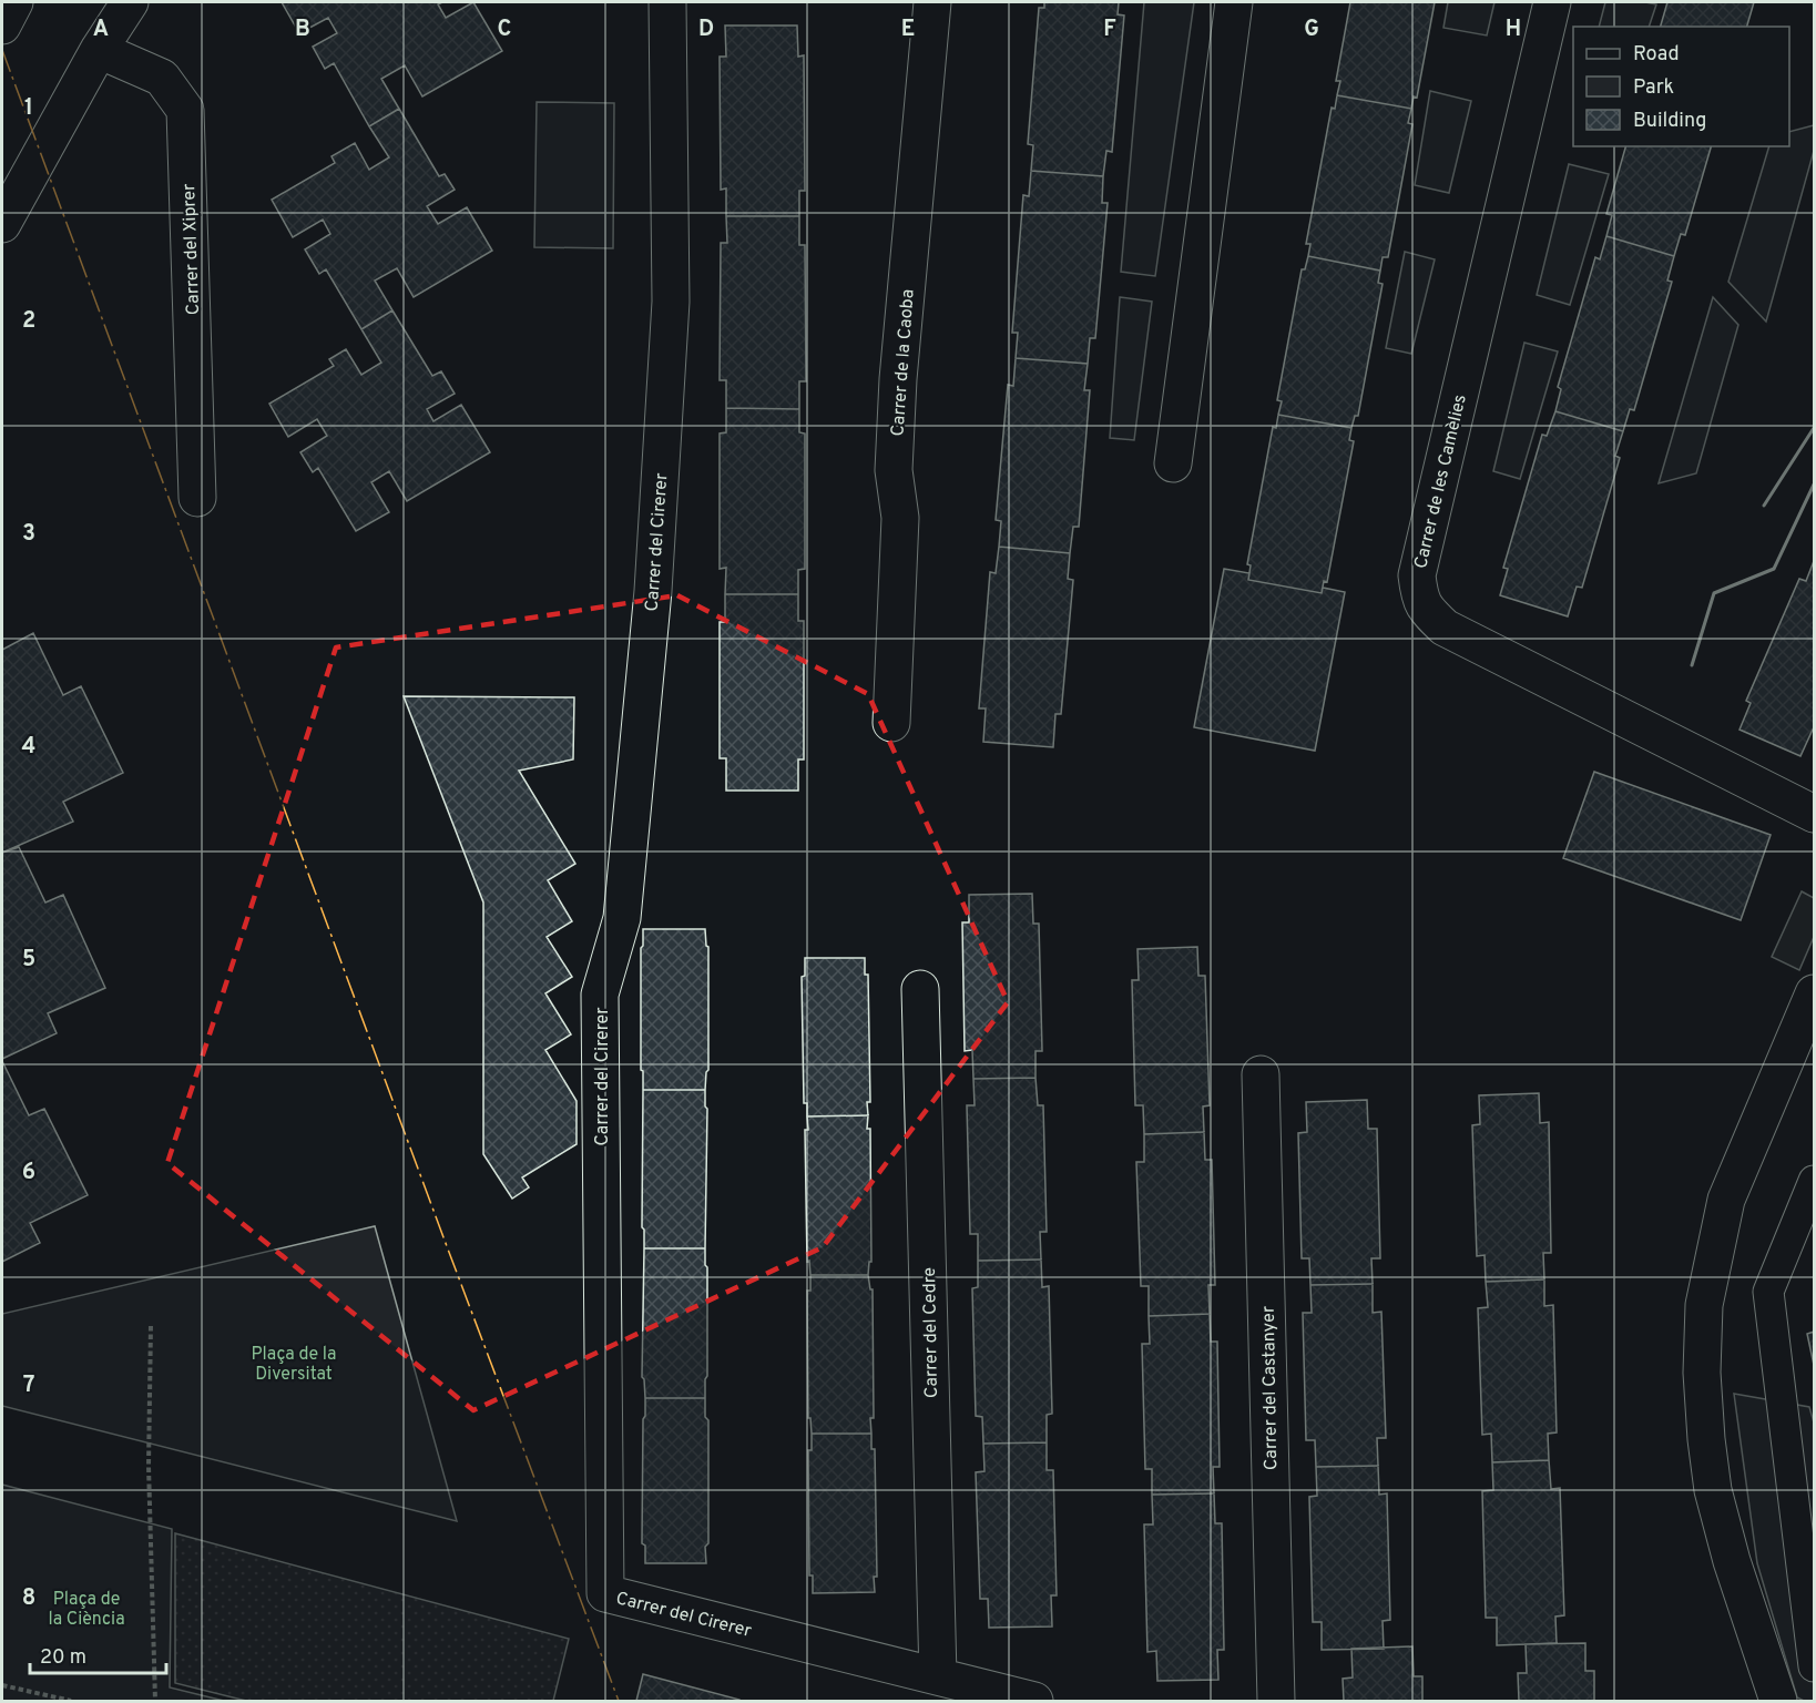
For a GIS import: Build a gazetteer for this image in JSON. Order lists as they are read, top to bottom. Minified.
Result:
{"streets":{"street":["Carrer del Xiprer","Carrer de la Caoba","Carrer de les Camèlies","Carrer del Cirerer","Carrer del Cedre","Carrer del Castanyer"]},"crossings":[["Carrer del Cirerer","Carrer del Cedre"]],"parks":["Plaça de la Diversitat","Plaça de la Ciència"],"legend":["Road","Park","Building"],"scale_bar":"20 m","grid":{"columns":["A","B","C","D","E","F","G","H"],"rows":["1","2","3","4","5","6","7","8"]}}
